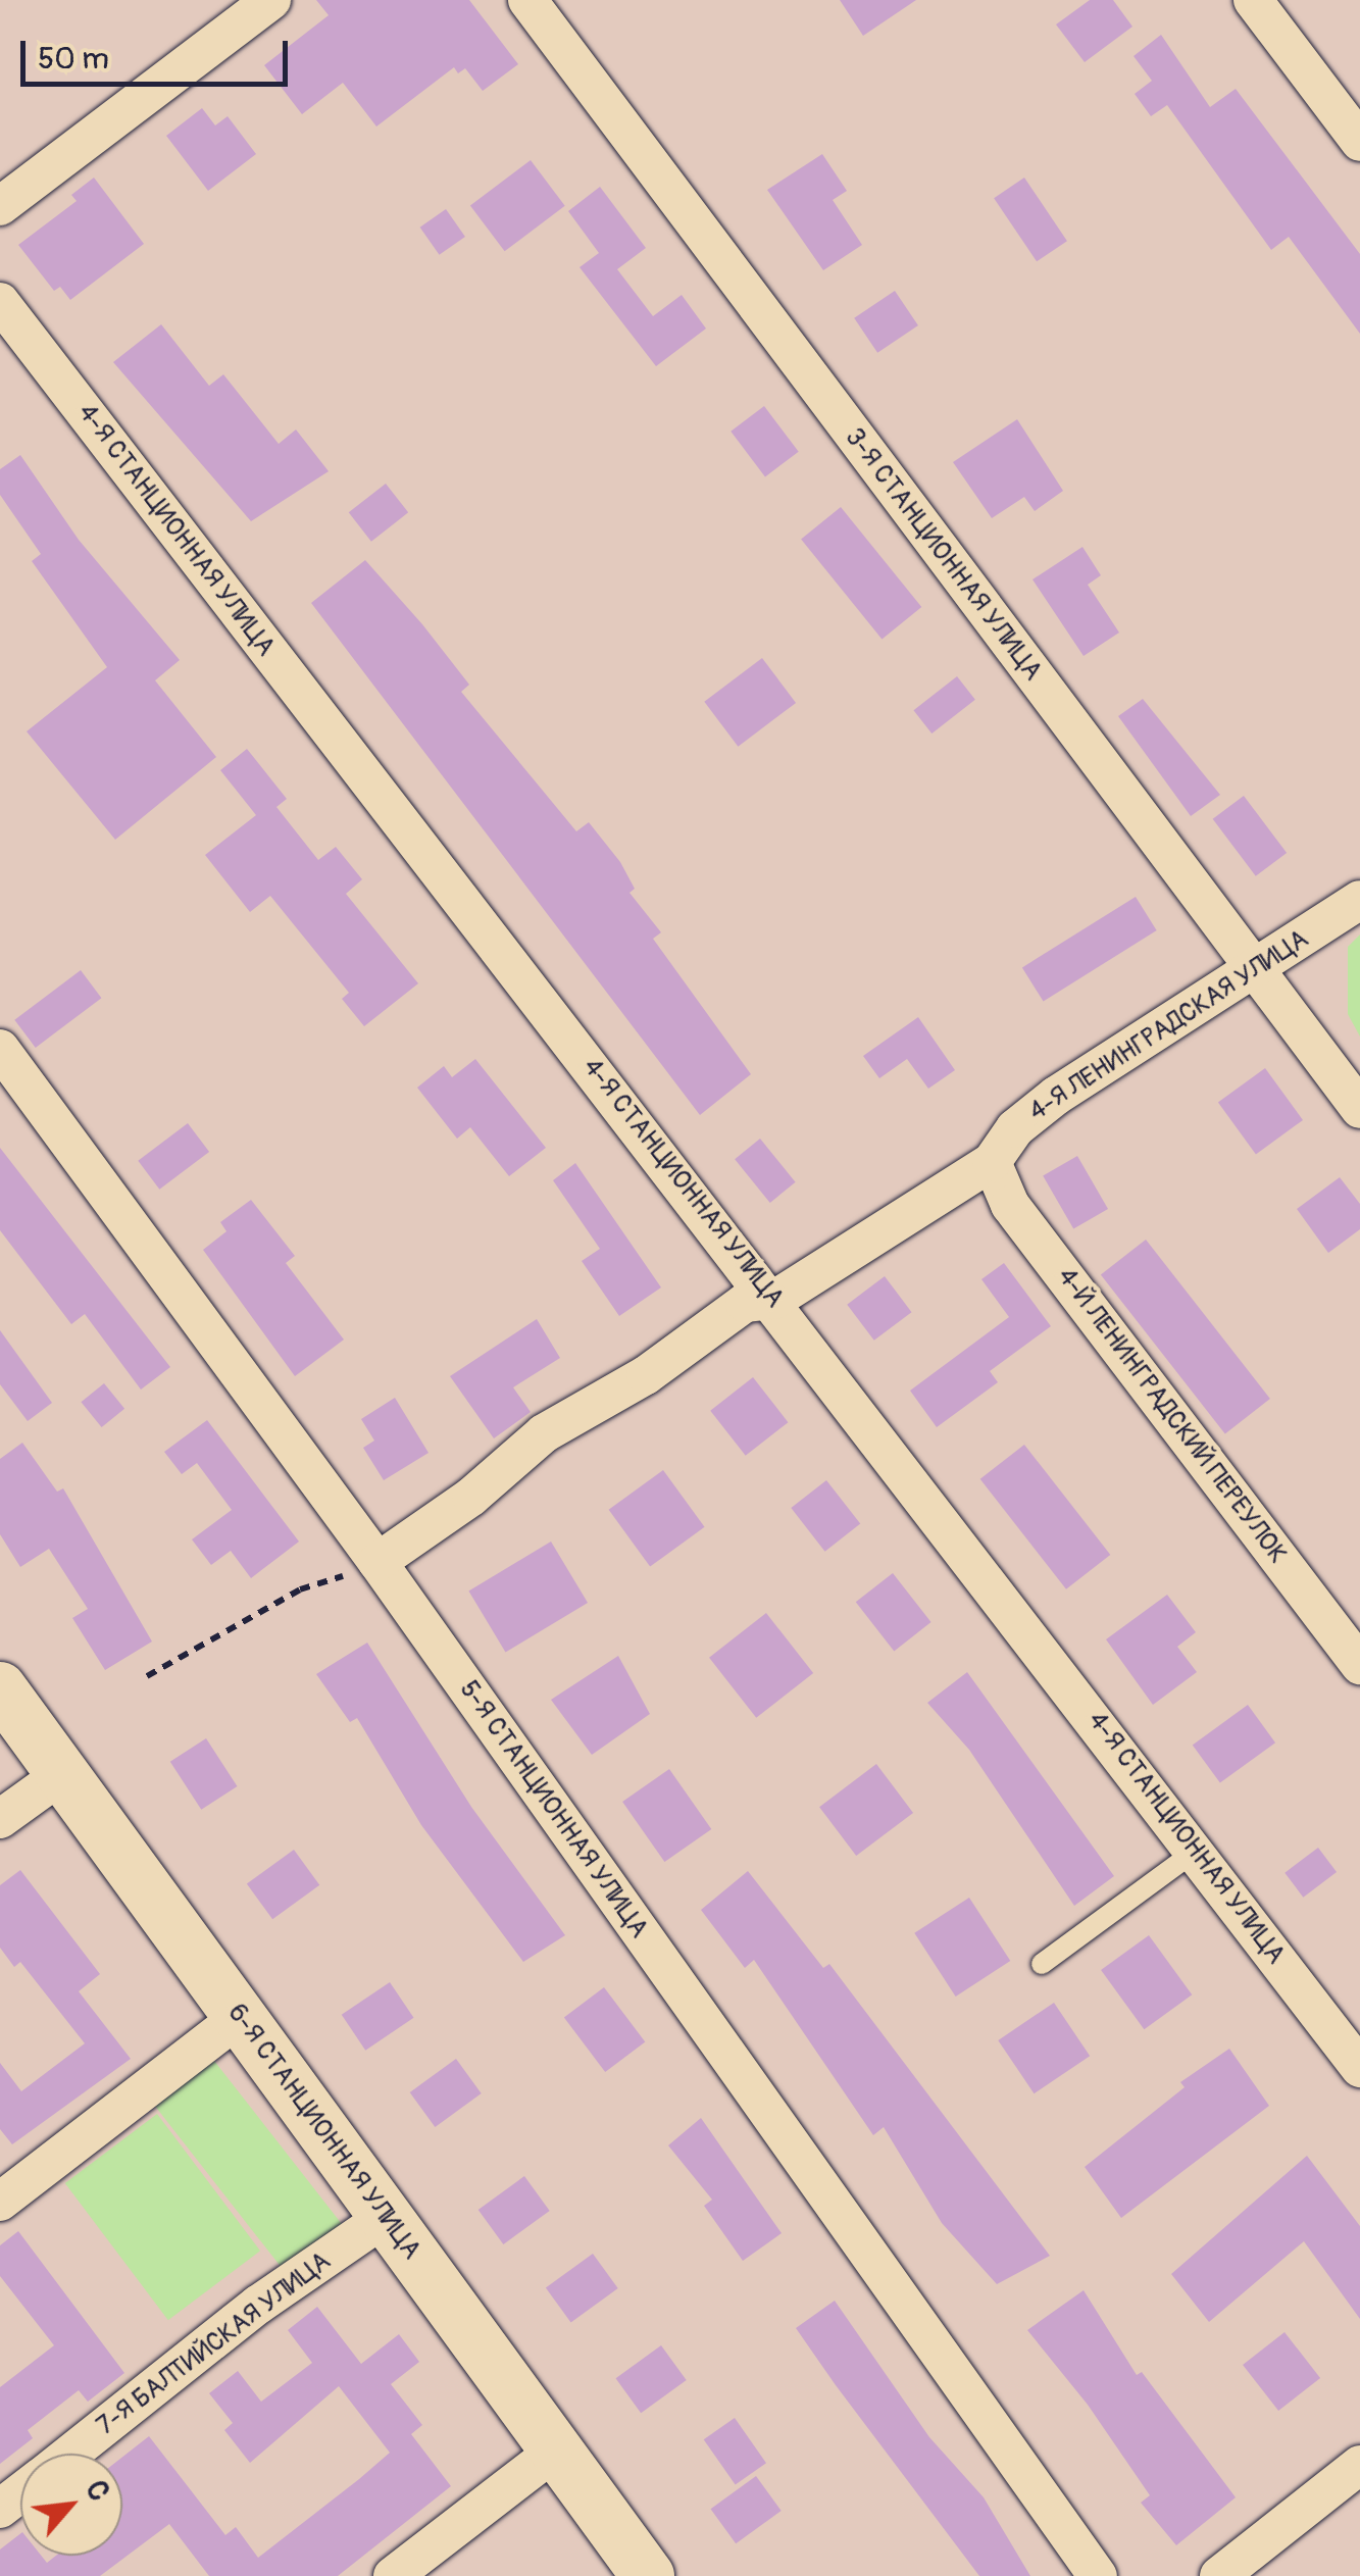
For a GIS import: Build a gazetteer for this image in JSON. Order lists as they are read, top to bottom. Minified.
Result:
{"streets":{"main road":["6-Я СТАНЦИОННАЯ УЛИЦА"],"street":["4-Я СТАНЦИОННАЯ УЛИЦА","3-Я СТАНЦИОННАЯ УЛИЦА","4-Я ЛЕНИНГРАДСКАЯ УЛИЦА","4-Й ЛЕНИНГРАДСКИЙ ПЕРЕУЛОК","5-Я СТАНЦИОННАЯ УЛИЦА","7-Я БАЛТИЙСКАЯ УЛИЦА"]},"crossings":[["4-Я СТАНЦИОННАЯ УЛИЦА","4-Я ЛЕНИНГРАДСКАЯ УЛИЦА"],["3-Я СТАНЦИОННАЯ УЛИЦА","4-Я ЛЕНИНГРАДСКАЯ УЛИЦА"],["4-Я ЛЕНИНГРАДСКАЯ УЛИЦА","4-Й ЛЕНИНГРАДСКИЙ ПЕРЕУЛОК"],["4-Я ЛЕНИНГРАДСКАЯ УЛИЦА","5-Я СТАНЦИОННАЯ УЛИЦА"],["6-Я СТАНЦИОННАЯ УЛИЦА","7-Я БАЛТИЙСКАЯ УЛИЦА"]],"scale_bar":"50 m","north":"top right"}
